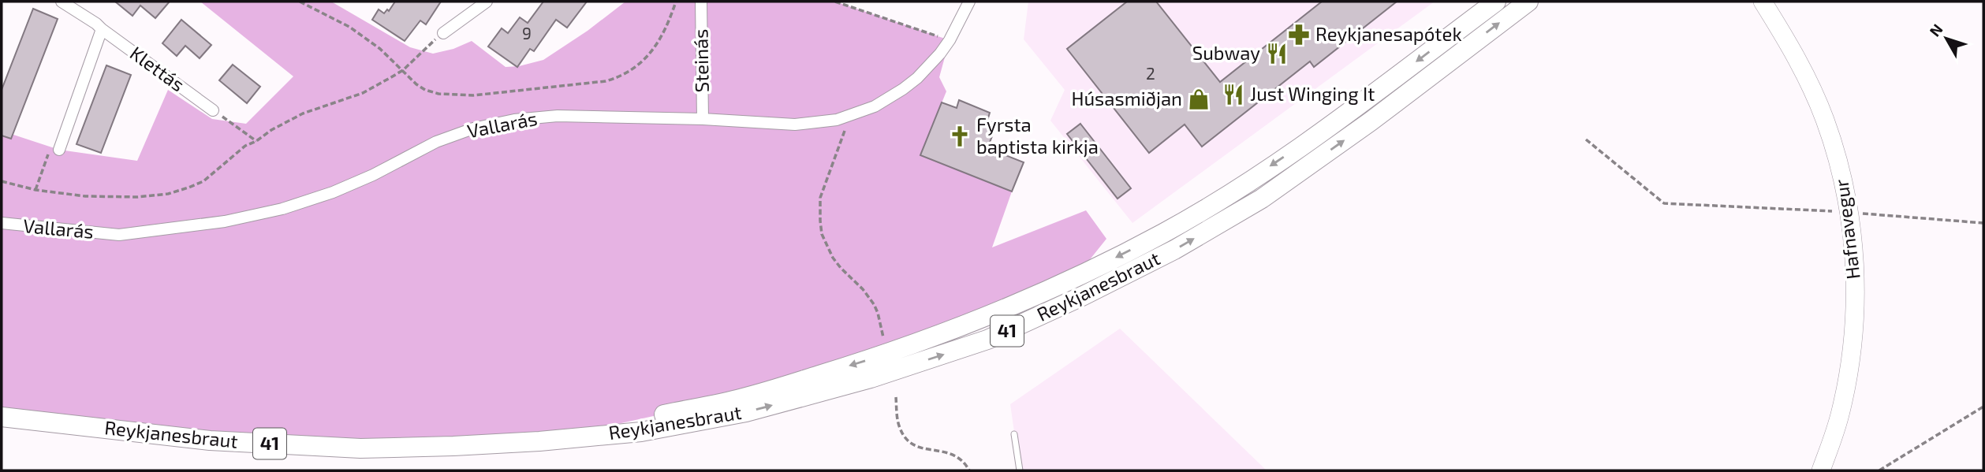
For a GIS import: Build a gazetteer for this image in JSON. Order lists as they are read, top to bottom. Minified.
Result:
{"streets":{"highway":["Reykjanesbraut","41"],"main road":["Hafnavegur"],"street":["Steinás","Klettás","Vallarás"]},"crossings":[["Steinás","Vallarás"]],"places":{"pharmacy":["Reykjanesapótek"],"restaurant":["Subway","Just Winging It"],"shop":["Húsasmiðjan"],"church":["Fyrsta baptista kirkja"]},"house_numbers":["9","2"],"north":"top left"}
